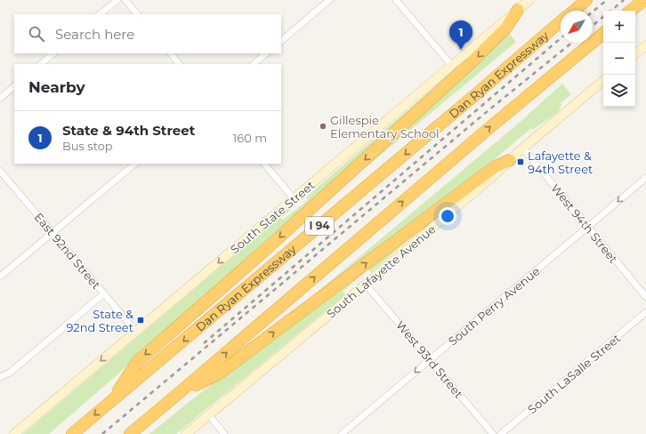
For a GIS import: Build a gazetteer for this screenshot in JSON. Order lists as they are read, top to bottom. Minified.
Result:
{"streets":{"highway":["Dan Ryan Expressway","I 94"],"main road":["South State Street","South Lafayette Avenue"],"street":["West 94th Street","East 92nd Street","South Perry Avenue","West 93rd Street","South LaSalle Street"]},"crossings":[["South State Street","East 92nd Street"],["West 94th Street","South Lafayette Avenue"],["West 94th Street","South Perry Avenue"],["South Lafayette Avenue","West 93rd Street"],["South Perry Avenue","West 93rd Street"]],"one_way":["South State Street","South Perry Avenue"],"places":{"other":["Gillespie Elementary School"],"transit":["Lafayette & 94th Street","State & 92nd Street"]},"north":"bottom left","page":{"map_buttons":["+","−"],"search":"Search here","pins":"1","heading":"Nearby","list":[{"mark":"1","name":"State & 94th Street","note":"Bus stop","value":"160 m"}]}}
